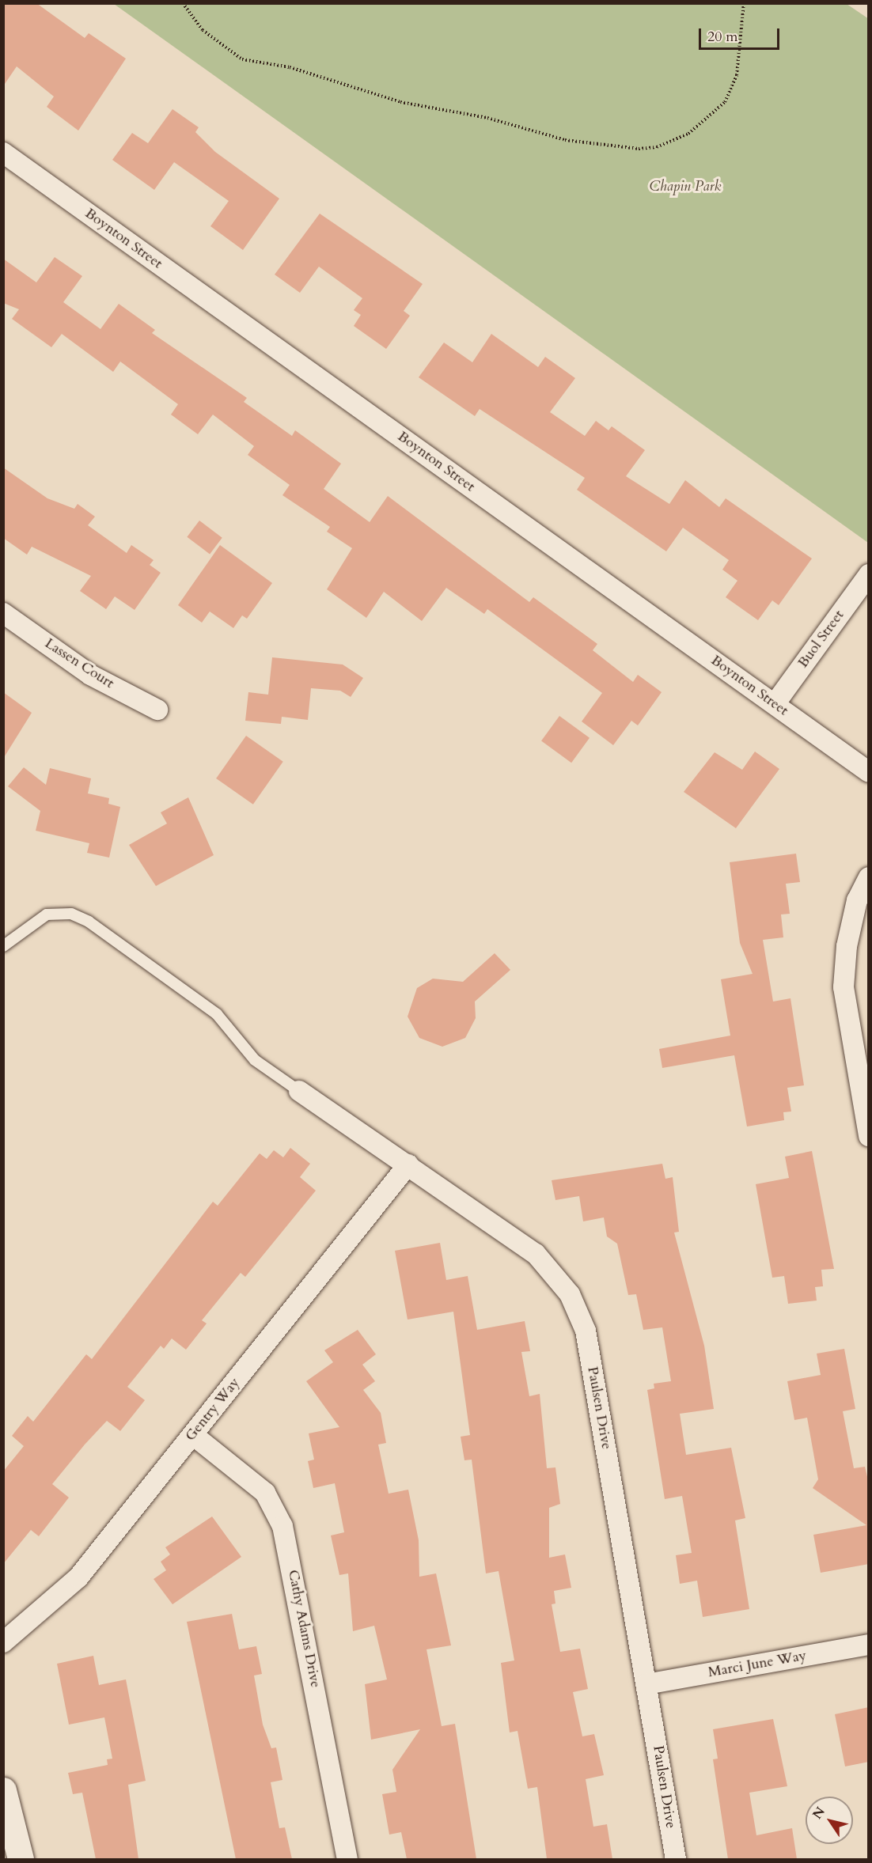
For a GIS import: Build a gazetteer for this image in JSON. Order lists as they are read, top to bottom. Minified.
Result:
{"streets":{"street":["Boynton Street","Buol Street","Lassen Court","Paulsen Drive","Gentry Way","Cathy Adams Drive","Marci June Way"]},"crossings":[["Boynton Street","Buol Street"],["Paulsen Drive","Gentry Way"],["Paulsen Drive","Marci June Way"],["Gentry Way","Cathy Adams Drive"]],"parks":["Chapin Park"],"scale_bar":"20 m","north":"top left"}
